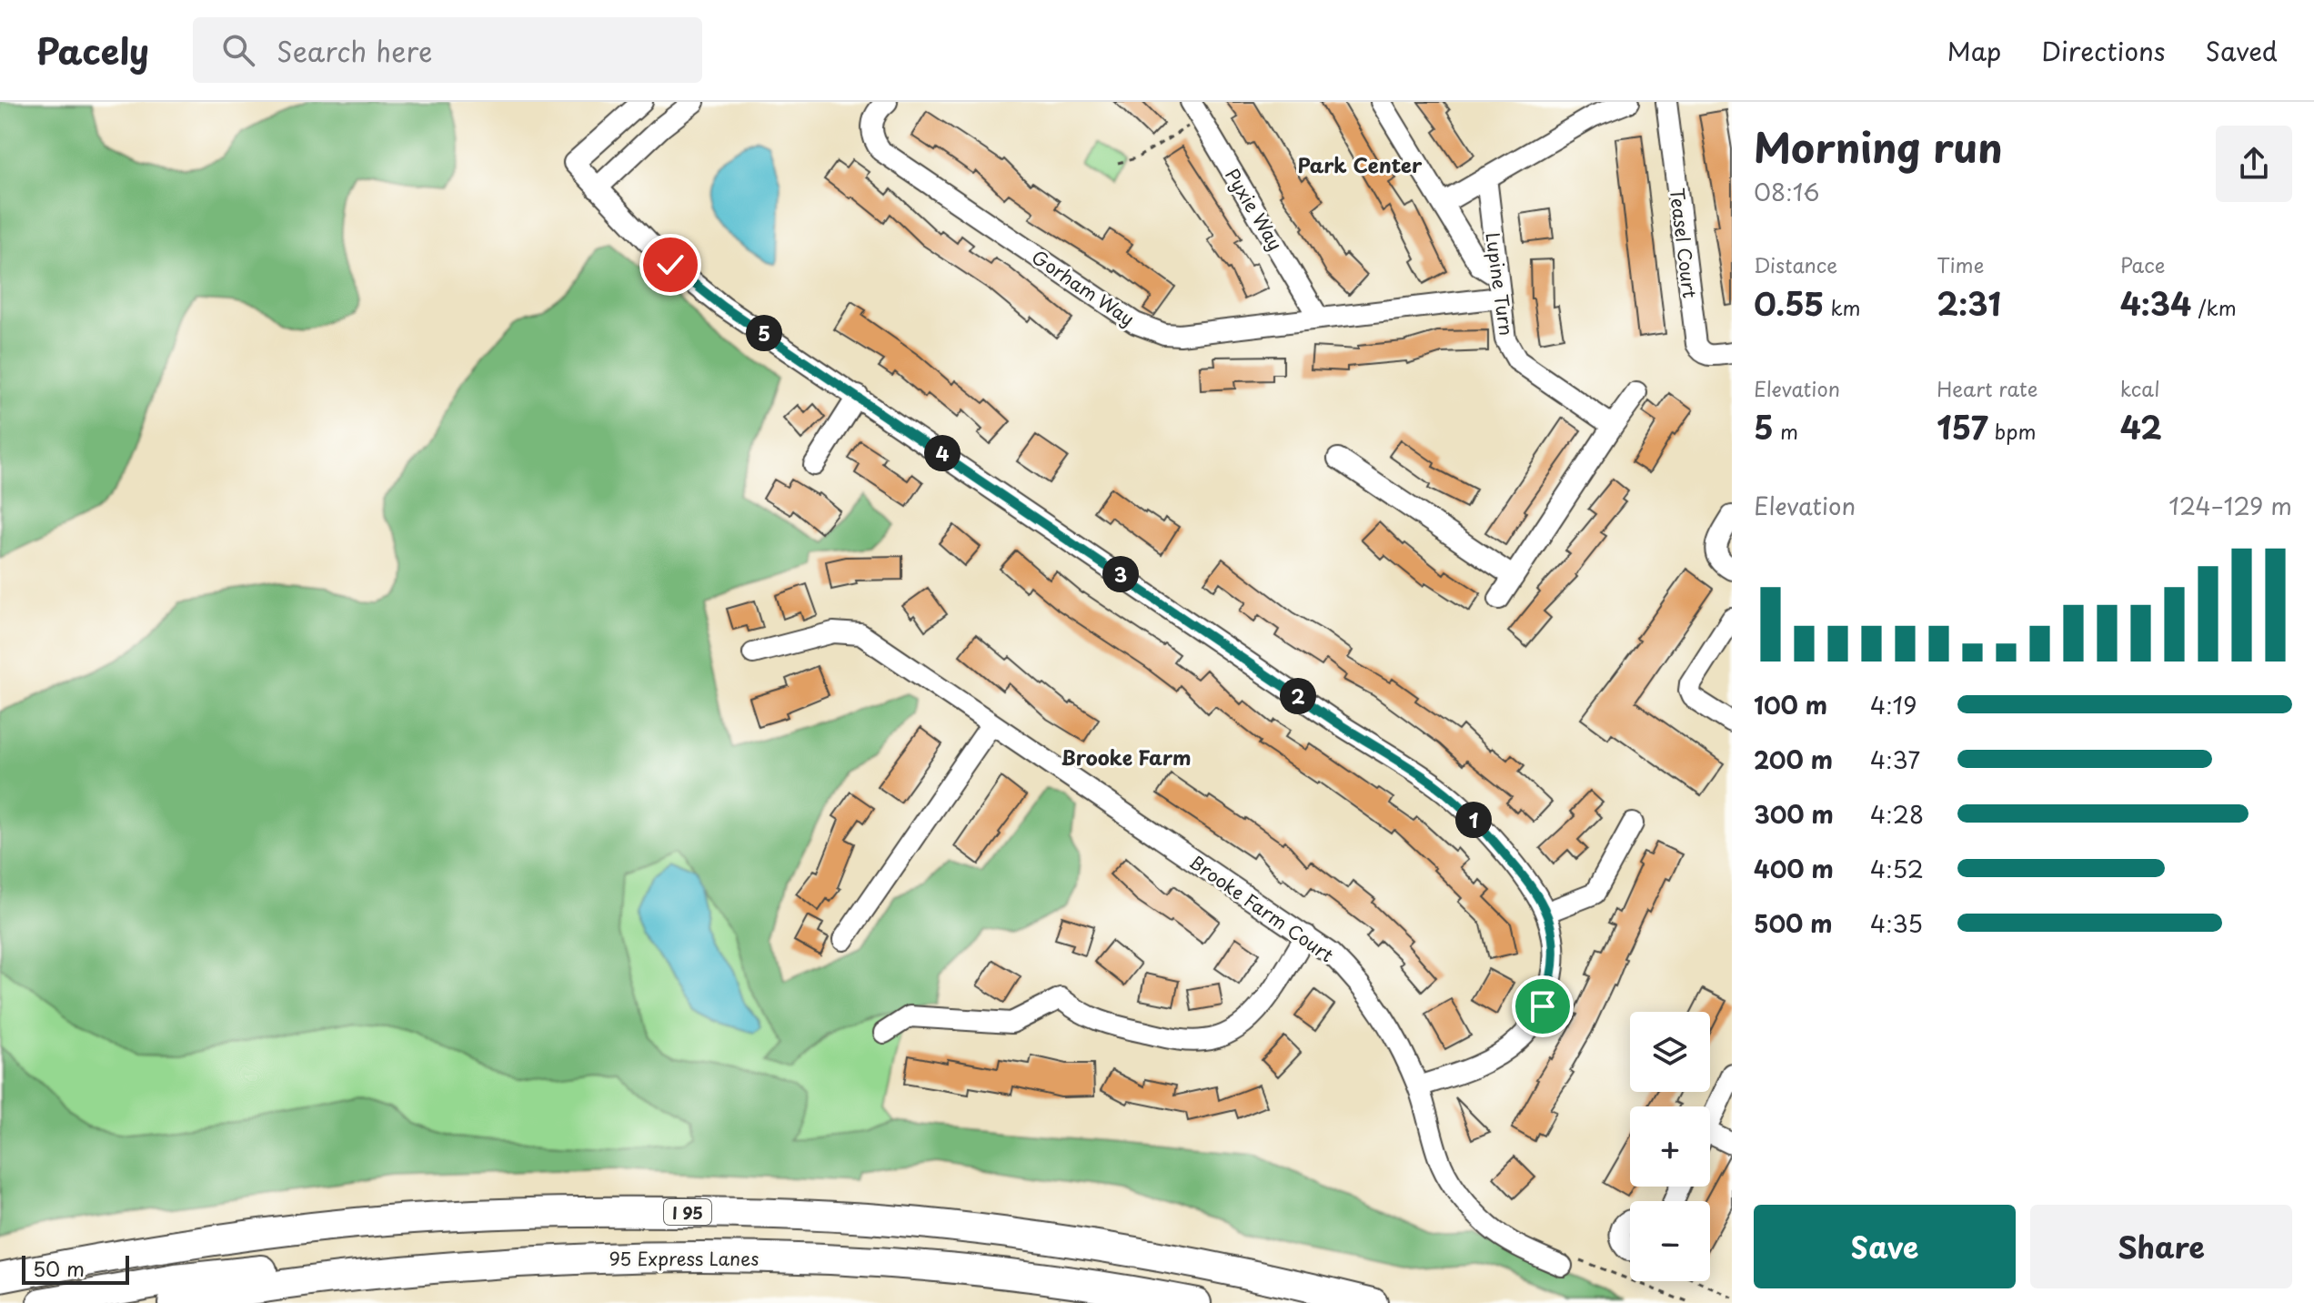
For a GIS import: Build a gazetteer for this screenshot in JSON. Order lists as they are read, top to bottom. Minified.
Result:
{"streets":{"highway":["I 95","95 Express Lanes"],"street":["Pyxie Way","Teasel Court","Lupine Turn","Gorham Way","Brooke Farm Court"]},"crossings":[["Pyxie Way","Gorham Way"],["Lupine Turn","Gorham Way"]],"districts":["Park Center","Brooke Farm"],"scale_bar":"50 m","page":{"header":"Pacely","search":"Search here","nav":["Map","Directions","Saved"],"heading":["Morning run","08:16"],"stats":[["Distance","0.55 km"],["Time","2:31"],["Pace","4:34 /km"],["Elevation","5 m"],["Heart rate","157 bpm"],["kcal","42"]],"pins":["5","4","3","2","1"],"chart":["Elevation","124–129 m"],"list":[{"name":"100 m","note":"4:19"},{"name":"200 m","note":"4:37"},{"name":"300 m","note":"4:28"},{"name":"400 m","note":"4:52"},{"name":"500 m","note":"4:35"}],"map_buttons":["+","−"],"buttons":["Save","Share"],"scale":"50 m"}}
